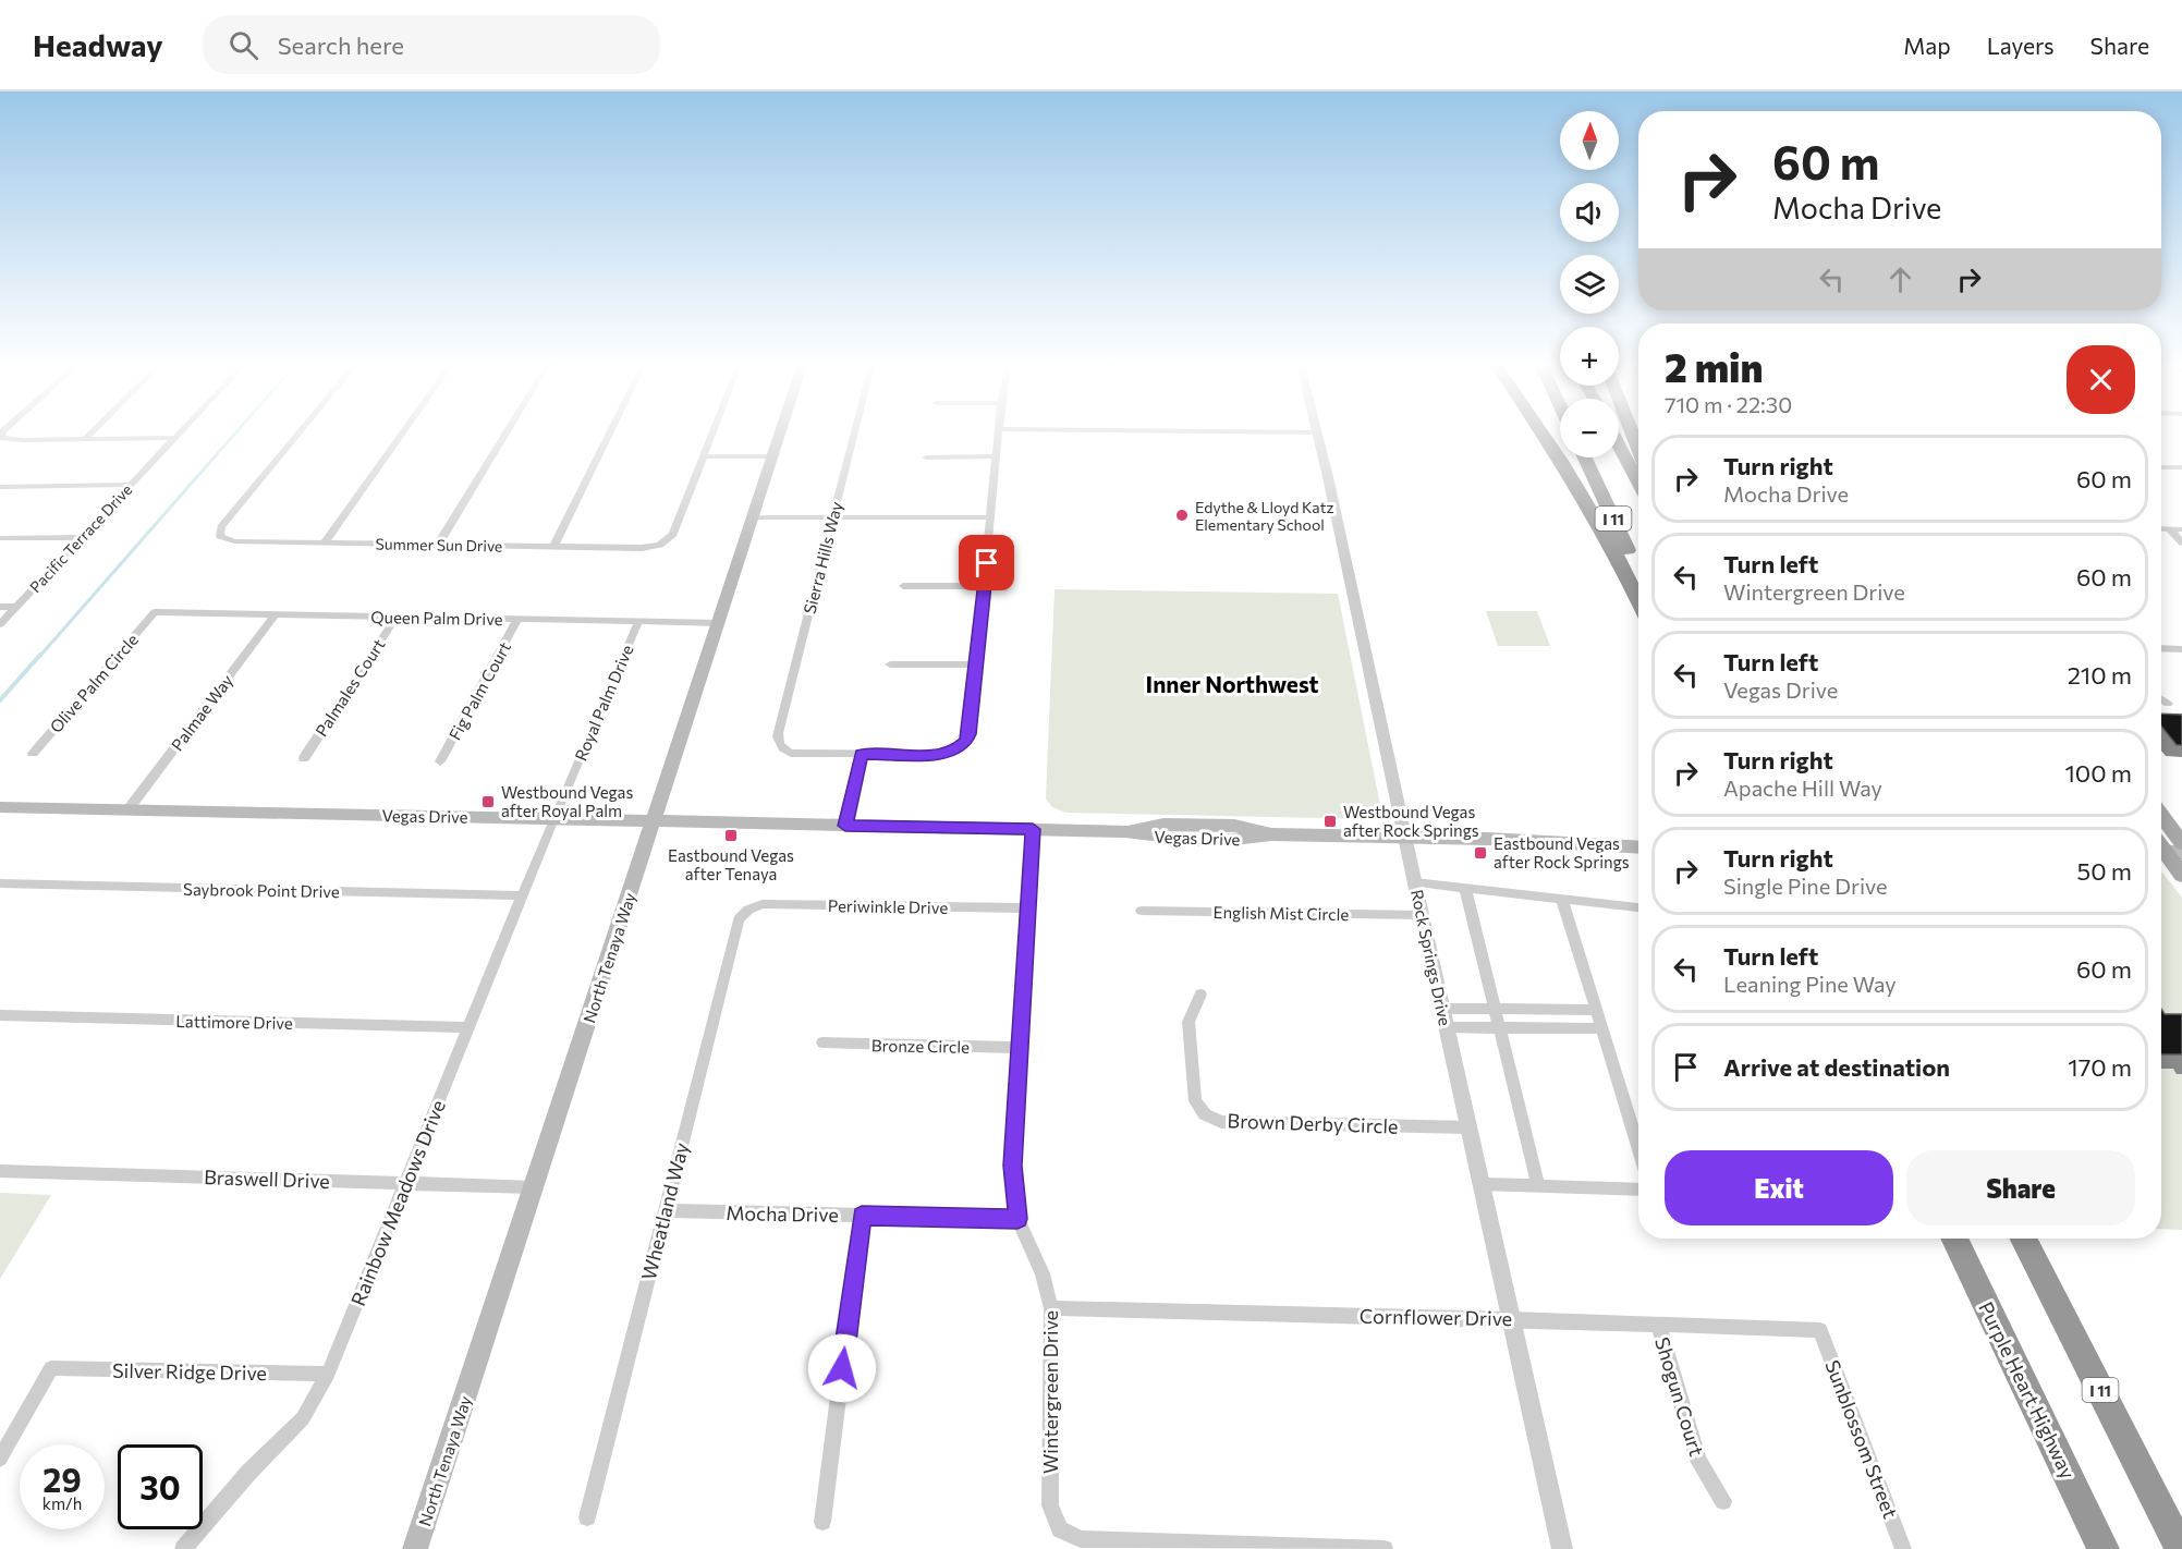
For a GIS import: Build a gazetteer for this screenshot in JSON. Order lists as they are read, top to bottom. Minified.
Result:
{"streets":{"highway":["I 11","Purple Heart Highway"],"main road":["Vegas Drive","North Tenaya Way"],"street":["Pacific Terrace Drive","Summer Sun Drive","Sierra Hills Way","Queen Palm Drive","Olive Palm Circle","Palmales Court","Fig Palm Court","Royal Palm Drive","Palmae Way","Saybrook Point Drive","Periwinkle Drive","English Mist Circle","Rock Springs Drive","Lattimore Drive","Bronze Circle","Brown Derby Circle","Braswell Drive","Rainbow Meadows Drive","Wheatland Way","Mocha Drive","Cornflower Drive","Silver Ridge Drive","Wintergreen Drive","Shogun Court","Sunblossom Street"]},"crossings":[["Queen Palm Drive","Olive Palm Circle"],["Queen Palm Drive","Palmales Court"],["Queen Palm Drive","Fig Palm Court"],["Queen Palm Drive","Royal Palm Drive"],["Queen Palm Drive","Palmae Way"],["Queen Palm Drive","North Tenaya Way"],["Royal Palm Drive","Vegas Drive"],["Royal Palm Drive","Rainbow Meadows Drive"],["Palmae Way","Vegas Drive"],["Vegas Drive","North Tenaya Way"],["Vegas Drive","Rock Springs Drive"],["Vegas Drive","Rainbow Meadows Drive"],["Vegas Drive","Wintergreen Drive"],["Saybrook Point Drive","Rainbow Meadows Drive"],["Periwinkle Drive","Wheatland Way"],["Periwinkle Drive","Wintergreen Drive"],["English Mist Circle","Rock Springs Drive"],["North Tenaya Way","Braswell Drive"],["Rock Springs Drive","Brown Derby Circle"],["Rock Springs Drive","Cornflower Drive"],["Lattimore Drive","Rainbow Meadows Drive"],["Bronze Circle","Wintergreen Drive"],["Braswell Drive","Rainbow Meadows Drive"],["Rainbow Meadows Drive","Silver Ridge Drive"],["Wheatland Way","Mocha Drive"],["Mocha Drive","Wintergreen Drive"],["Cornflower Drive","Wintergreen Drive"],["Cornflower Drive","Shogun Court"],["Cornflower Drive","Sunblossom Street"]],"districts":["Inner Northwest"],"places":{"other":["Edythe & Lloyd Katz Elementary School"],"transit":["Westbound Vegas after Royal Palm","Westbound Vegas after Rock Springs","Eastbound Vegas after Tenaya","Eastbound Vegas after Rock Springs"]},"north":"top","page":{"header":"Headway","search":"Search here","nav":["Map","Layers","Share"],"map_buttons":["+","−"],"turn":["60 m","Mocha Drive"],"heading":["2 min","710 m · 22:30"],"list":[{"name":"Turn right","note":"Mocha Drive","value":"60 m"},{"name":"Turn left","note":"Wintergreen Drive","value":"60 m"},{"name":"Turn left","note":"Vegas Drive","value":"210 m"},{"name":"Turn right","note":"Apache Hill Way","value":"100 m"},{"name":"Turn right","note":"Single Pine Drive","value":"50 m"},{"name":"Turn left","note":"Leaning Pine Way","value":"60 m"},{"name":"Arrive at destination","value":"170 m"}],"buttons":["Exit","Share"],"speed":"29 km/h","limit":"30"}}
